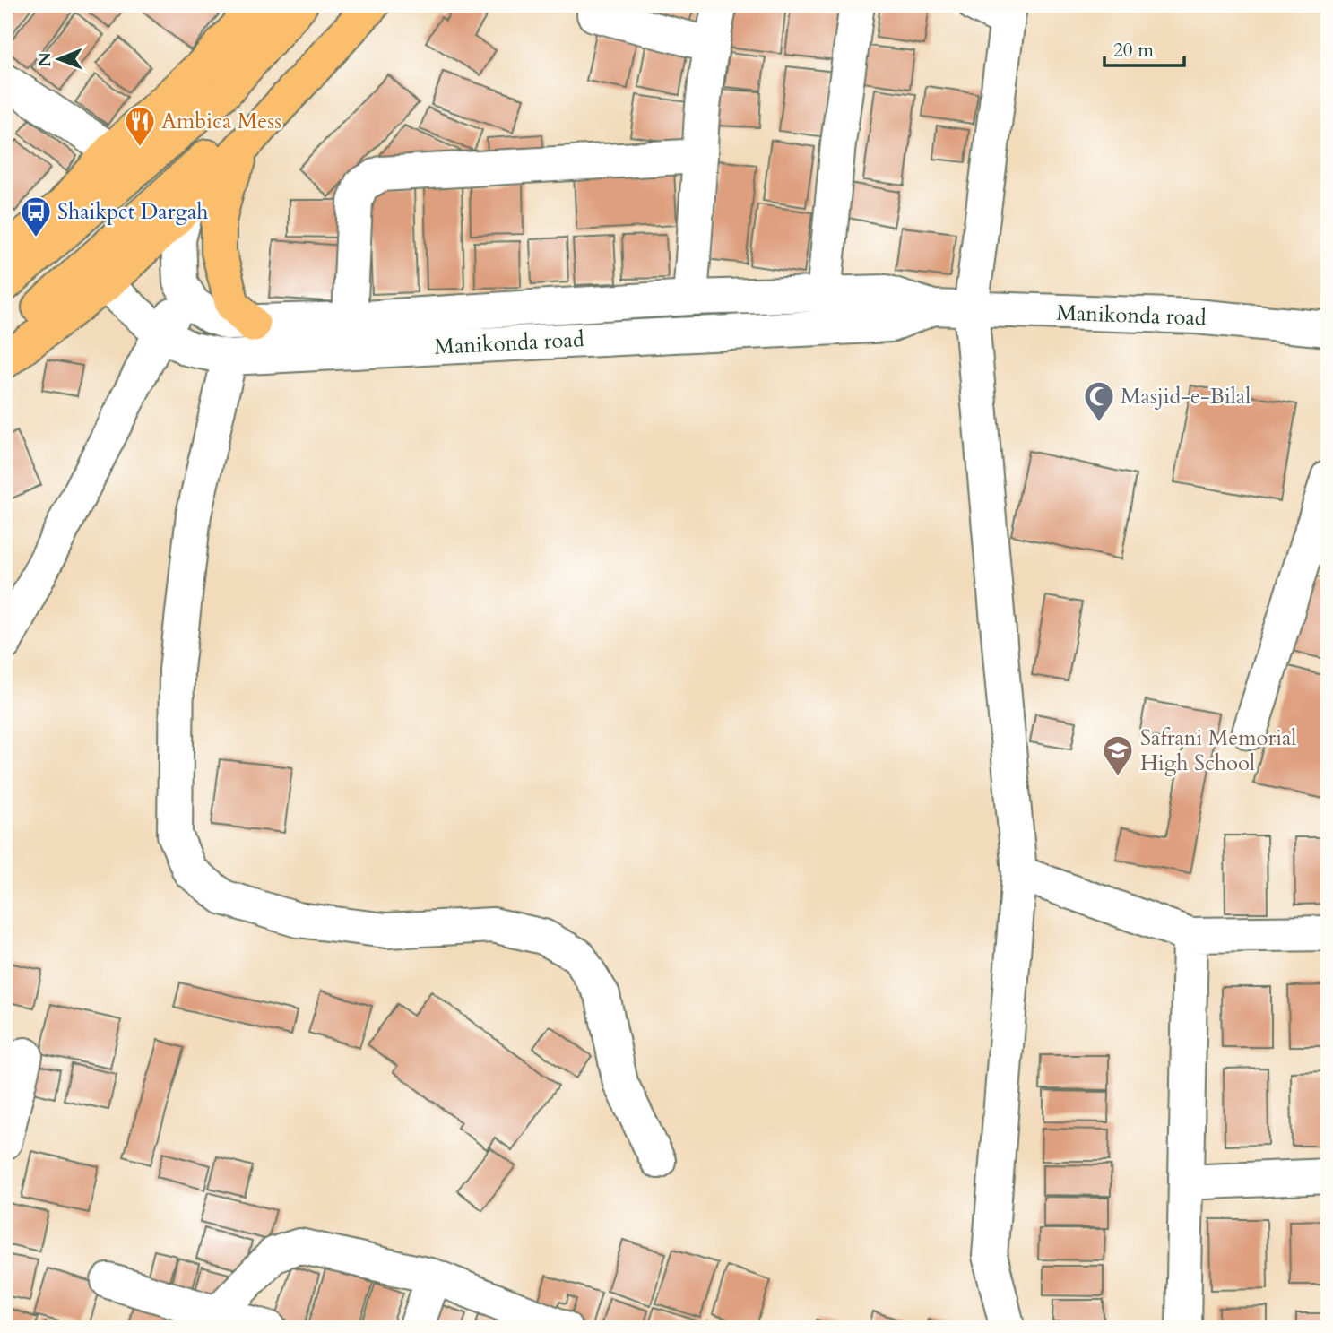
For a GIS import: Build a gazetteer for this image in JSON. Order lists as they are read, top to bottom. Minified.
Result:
{"streets":{"street":["Manikonda road"]},"places":{"restaurant":["Ambica Mess"],"bus stop":["Shaikpet Dargah"],"mosque":["Masjid-e-Bilal"],"school or university":["Safrani Memorial High School"]},"scale_bar":"20 m","north":"left"}
